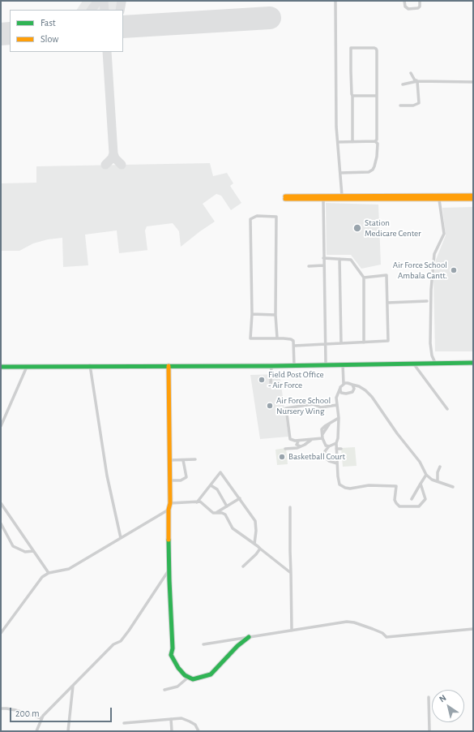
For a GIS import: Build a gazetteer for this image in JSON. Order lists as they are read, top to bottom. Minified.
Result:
{"places":["Station Medicare Center","Air Force School Ambala Cantt.","Field Post Office - Air Force","Air Force School Nursery Wing","Basketball Court"],"legend":["Fast","Slow"],"scale_bar":"200 m","north":"top left"}
